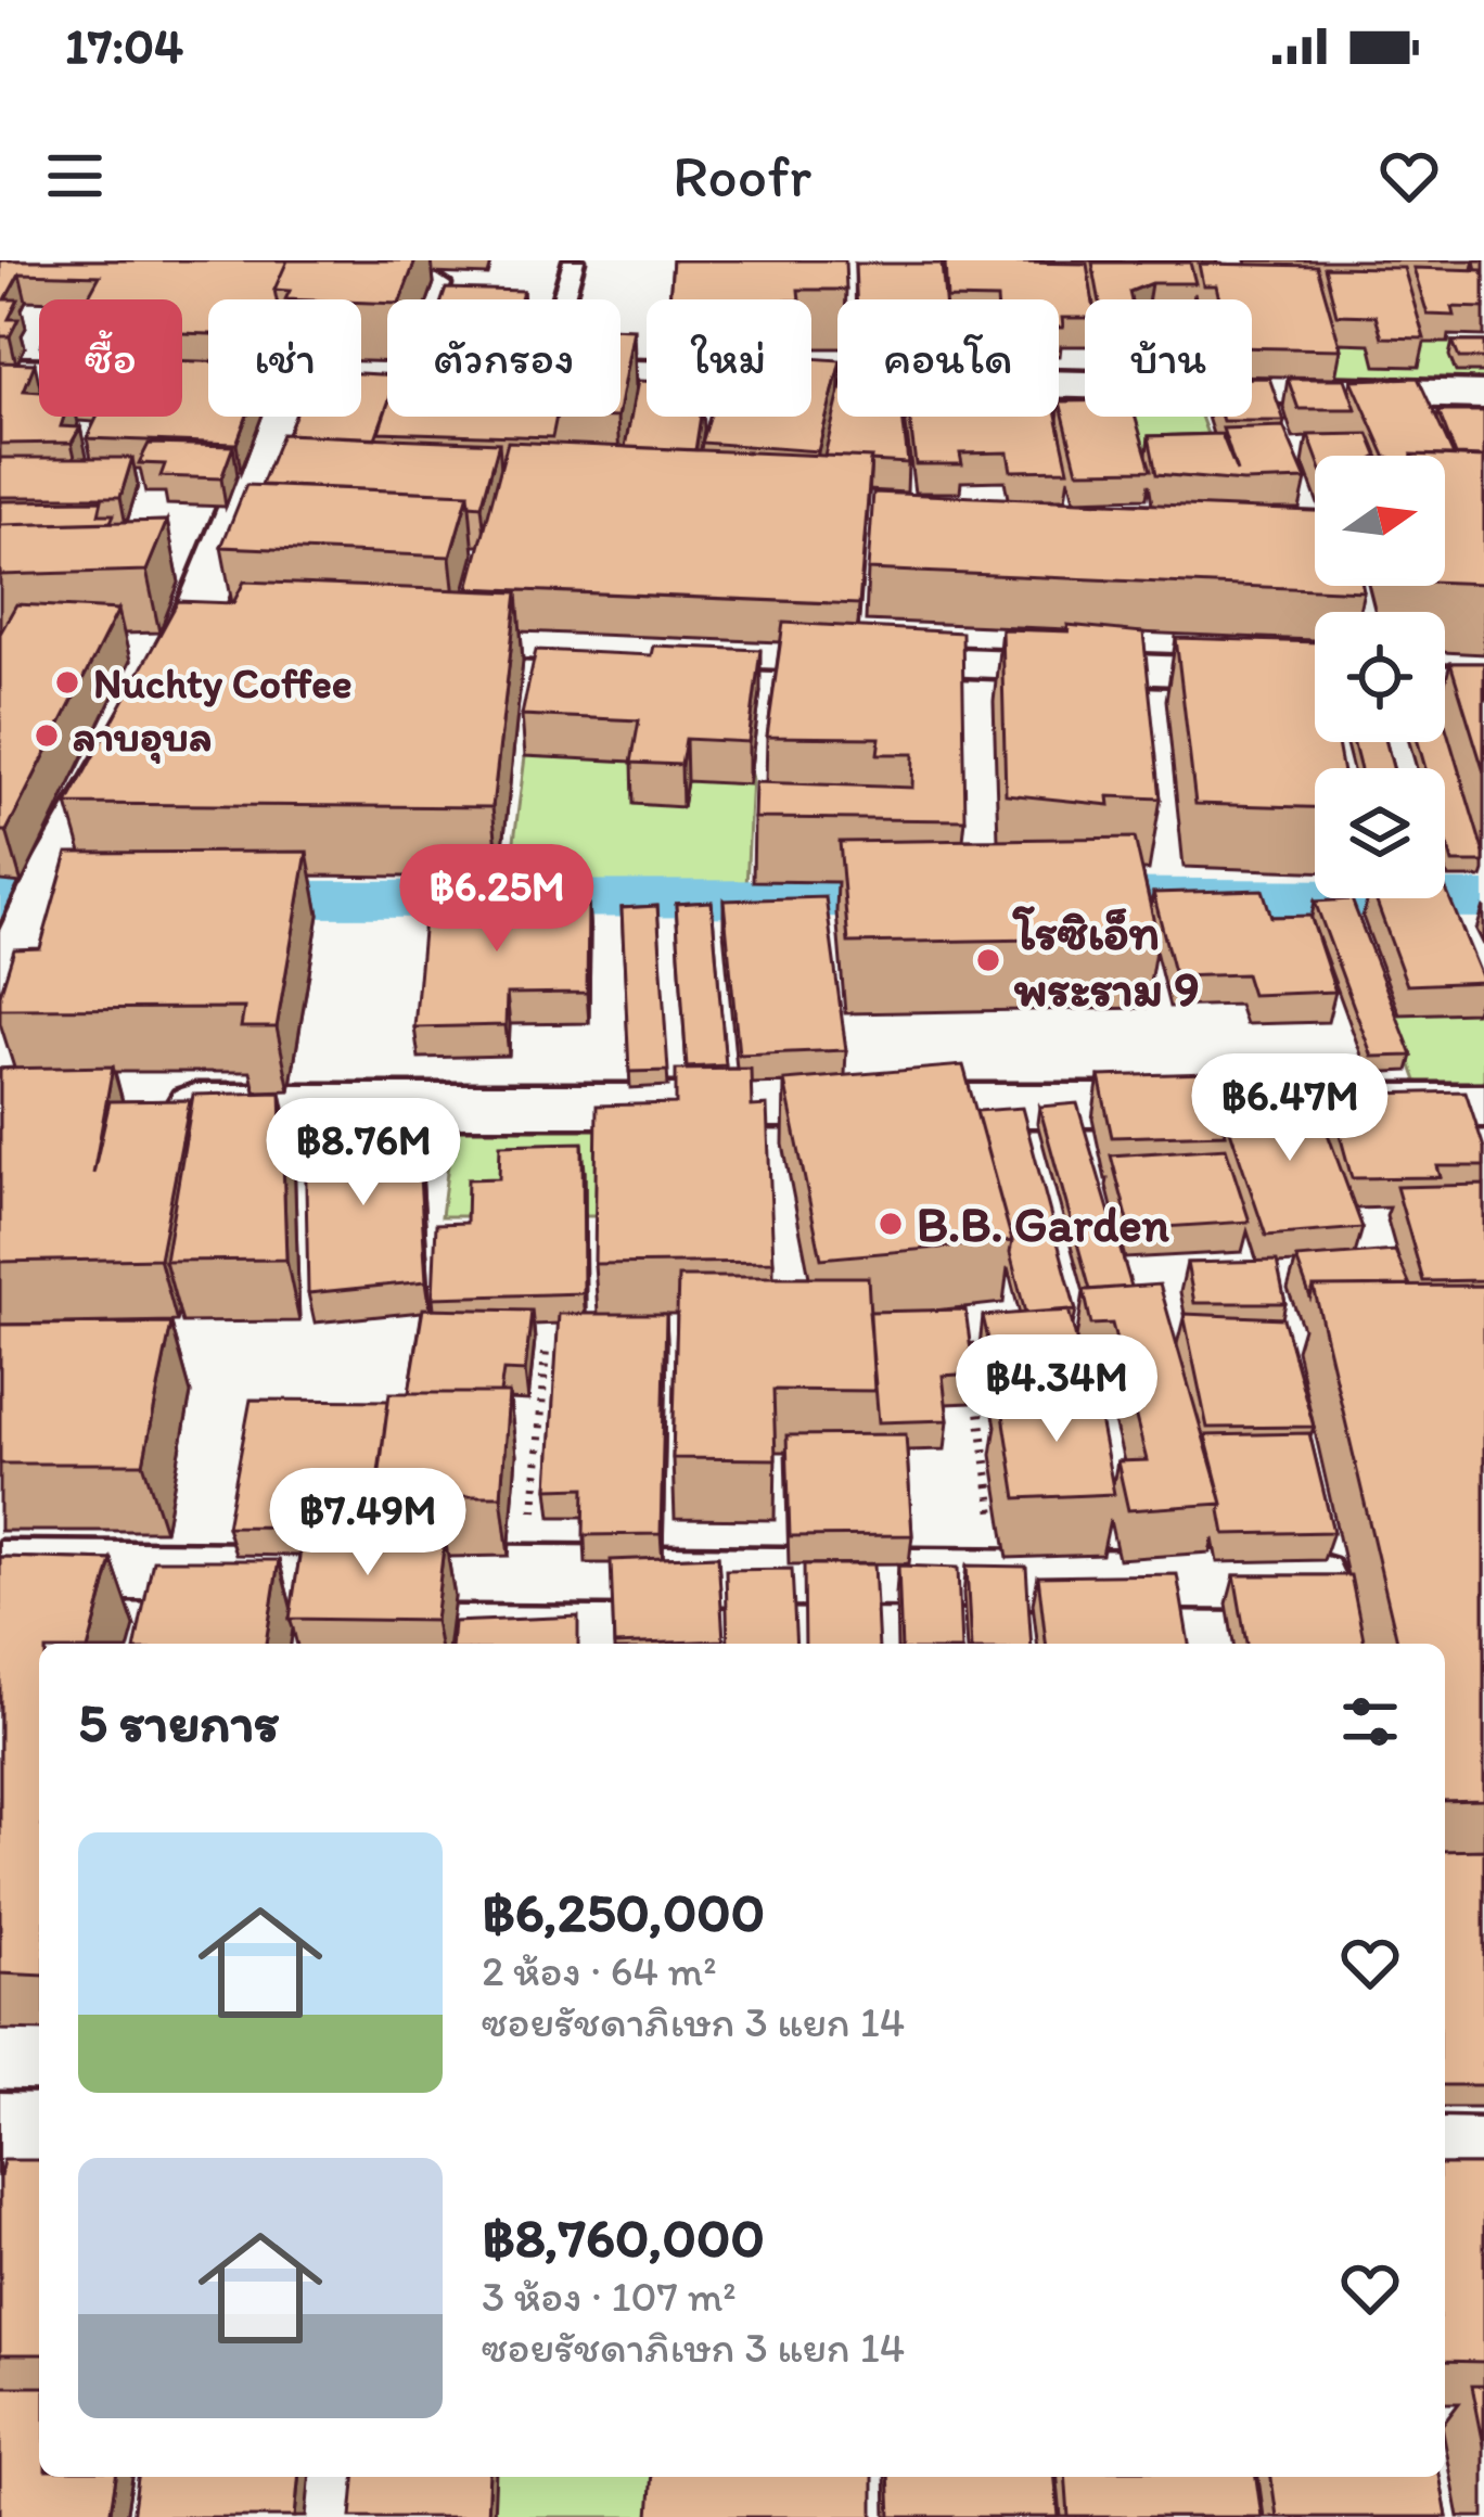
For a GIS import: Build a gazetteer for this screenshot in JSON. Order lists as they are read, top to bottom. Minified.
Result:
{"places":["Nuchty Coffee","ลาบอุบล","โรซิเอ็ท พระราม 9","B.B. Garden"],"north":"right","page":{"status":"17:04","header":"Roofr","chip":["ซื้อ","เช่า","ตัวกรอง","ใหม่","คอนโด","บ้าน"],"price":["฿6.25M","฿6.47M","฿8.76M","฿4.34M","฿7.49M"],"heading":"5 รายการ","list":[{"name":"฿6,250,000","note":"2 ห้อง · 64 m² · ซอยรัชดาภิเษก 3 แยก 14"},{"name":"฿8,760,000","note":"3 ห้อง · 107 m² · ซอยรัชดาภิเษก 3 แยก 14"}]}}
